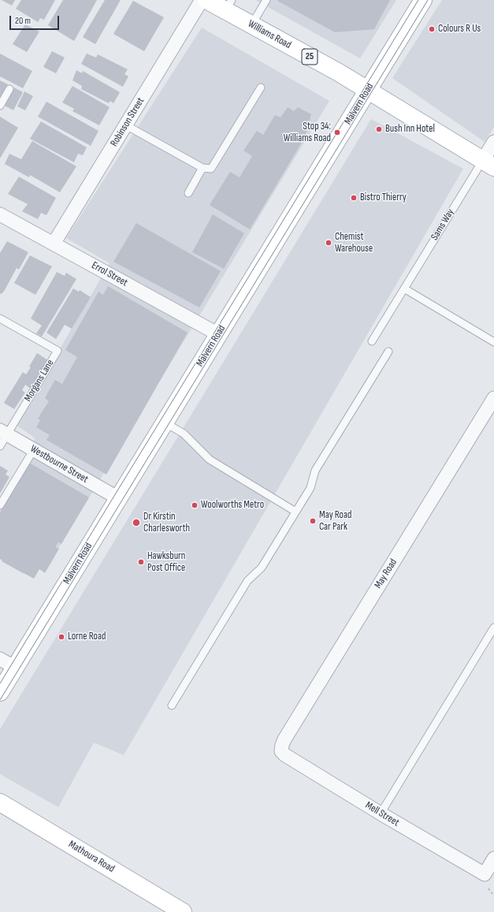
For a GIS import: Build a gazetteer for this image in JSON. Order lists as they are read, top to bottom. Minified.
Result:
{"streets":{"main road":["Williams Road","25","Malvern Road","Mathoura Road"],"street":["Robinson Street","Errol Street","Westbourne Street","May Road","Mell Street"],"lane":["Sams Way","Morgans Lane"]},"crossings":[["Williams Road","Malvern Road"],["Williams Road","Sams Way"],["Malvern Road","Errol Street"],["Malvern Road","Westbourne Street"],["Robinson Street","Errol Street"],["Morgans Lane","Westbourne Street"],["May Road","Mell Street"]],"places":["Colours R Us","Bush Inn Hotel","Stop 34: Williams Road","Bistro Thierry","Chemist Warehouse","Woolworths Metro","May Road Car Park","Dr Kirstin Charlesworth","Hawksburn Post Office","Lorne Road"],"scale_bar":"20 m"}
